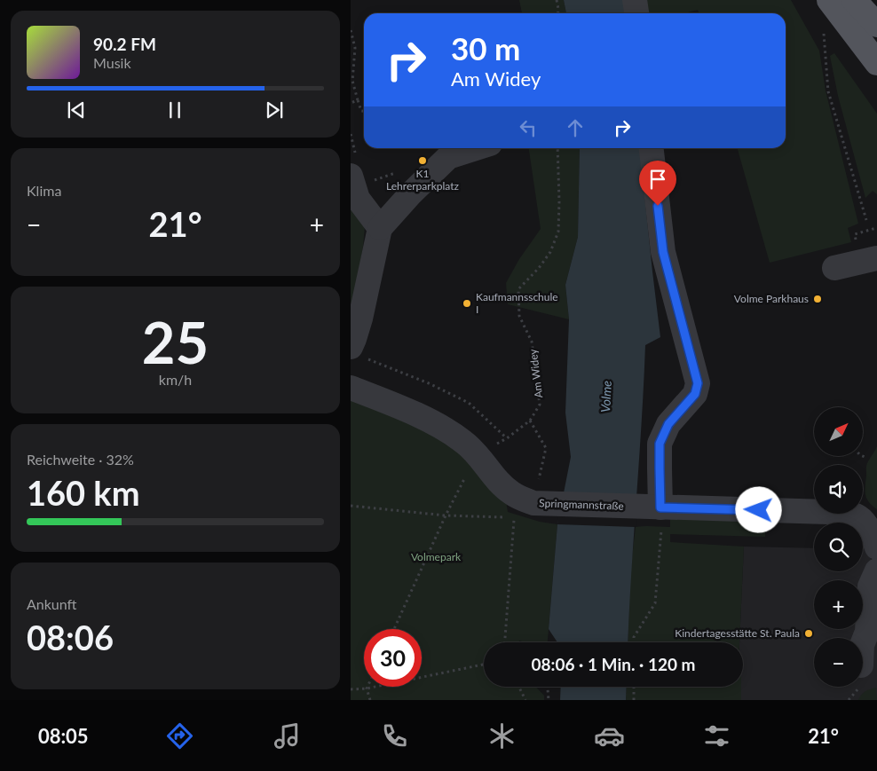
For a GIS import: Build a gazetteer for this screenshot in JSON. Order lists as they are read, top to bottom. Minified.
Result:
{"streets":{"street":["Springmannstraße"],"path":["Am Widey"]},"crossings":[["Am Widey","Springmannstraße"]],"water":["Volme"],"parks":["Volmepark"],"places":["K1 Lehrerparkplatz","Volme Parkhaus","Kaufmannsschule I","Kindertagesstätte St. Paula"],"north":"top right","page":{"turn":["30 m","Am Widey"],"song":["90.2 FM","Musik"],"tile":["Klima",["25","km/h"],["Reichweite · 32%","160 km"],["Ankunft","08:06"]],"heat":["−","21°","+"],"map_buttons":["+","−"],"limit":"30","trip":"08:06 · 1 Min. · 120 m","tabs":["08:05","21°"]}}
